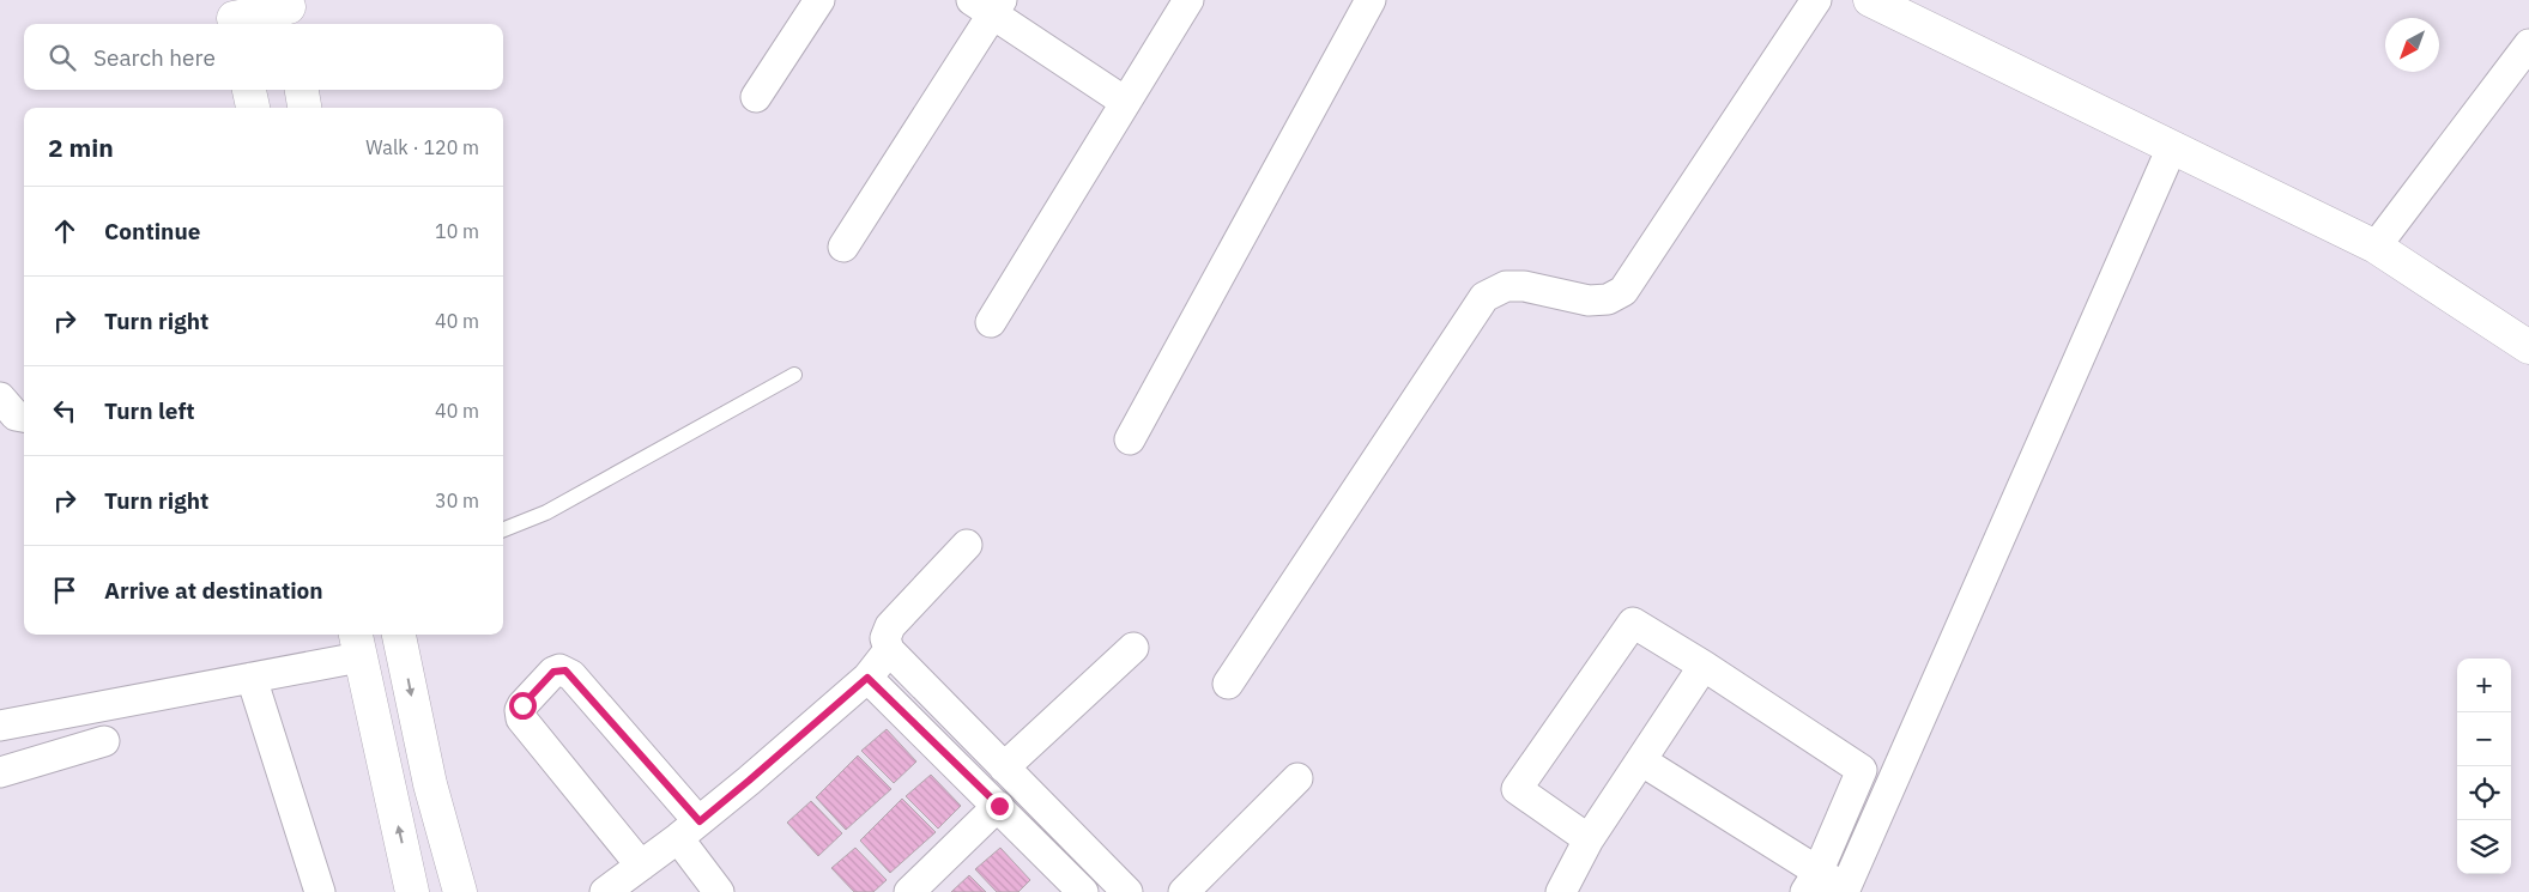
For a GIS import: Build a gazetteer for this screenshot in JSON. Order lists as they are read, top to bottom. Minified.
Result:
{"north":"bottom left","page":{"search":"Search here","heading":["2 min","Walk · 120 m"],"list":[["Continue","10 m"],["Turn right","40 m"],["Turn left","40 m"],["Turn right","30 m"],"Arrive at destination"],"map_buttons":["+","−"]}}
